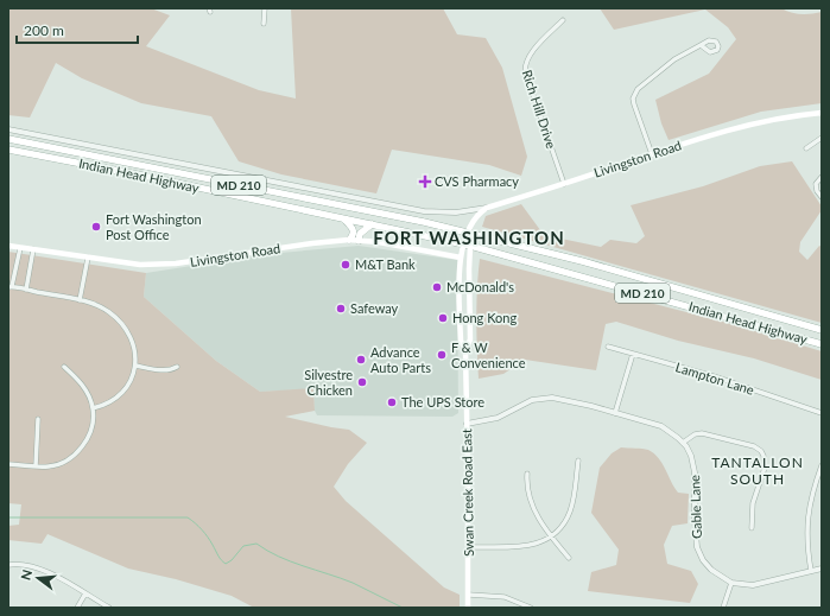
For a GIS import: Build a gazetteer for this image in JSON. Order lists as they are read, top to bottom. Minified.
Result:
{"streets":{"highway":["Indian Head Highway","MD 210"],"main road":["Livingston Road","Swan Creek Road East"],"street":["Rich Hill Drive","Lampton Lane","Gable Lane"]},"crossings":[["Rich Hill Drive","Livingston Road"],["Livingston Road","Indian Head Highway"],["Livingston Road","Swan Creek Road East"],["Indian Head Highway","Swan Creek Road East"],["Swan Creek Road East","Gable Lane"]],"districts":["FORT WASHINGTON","TANTALLON SOUTH"],"places":{"health":["CVS Pharmacy"],"other":["Fort Washington Post Office","M&T Bank","McDonald's","Safeway","Hong Kong","F & W Convenience","Advance Auto Parts","Silvestre Chicken","The UPS Store"]},"scale_bar":"200 m","north":"left"}
